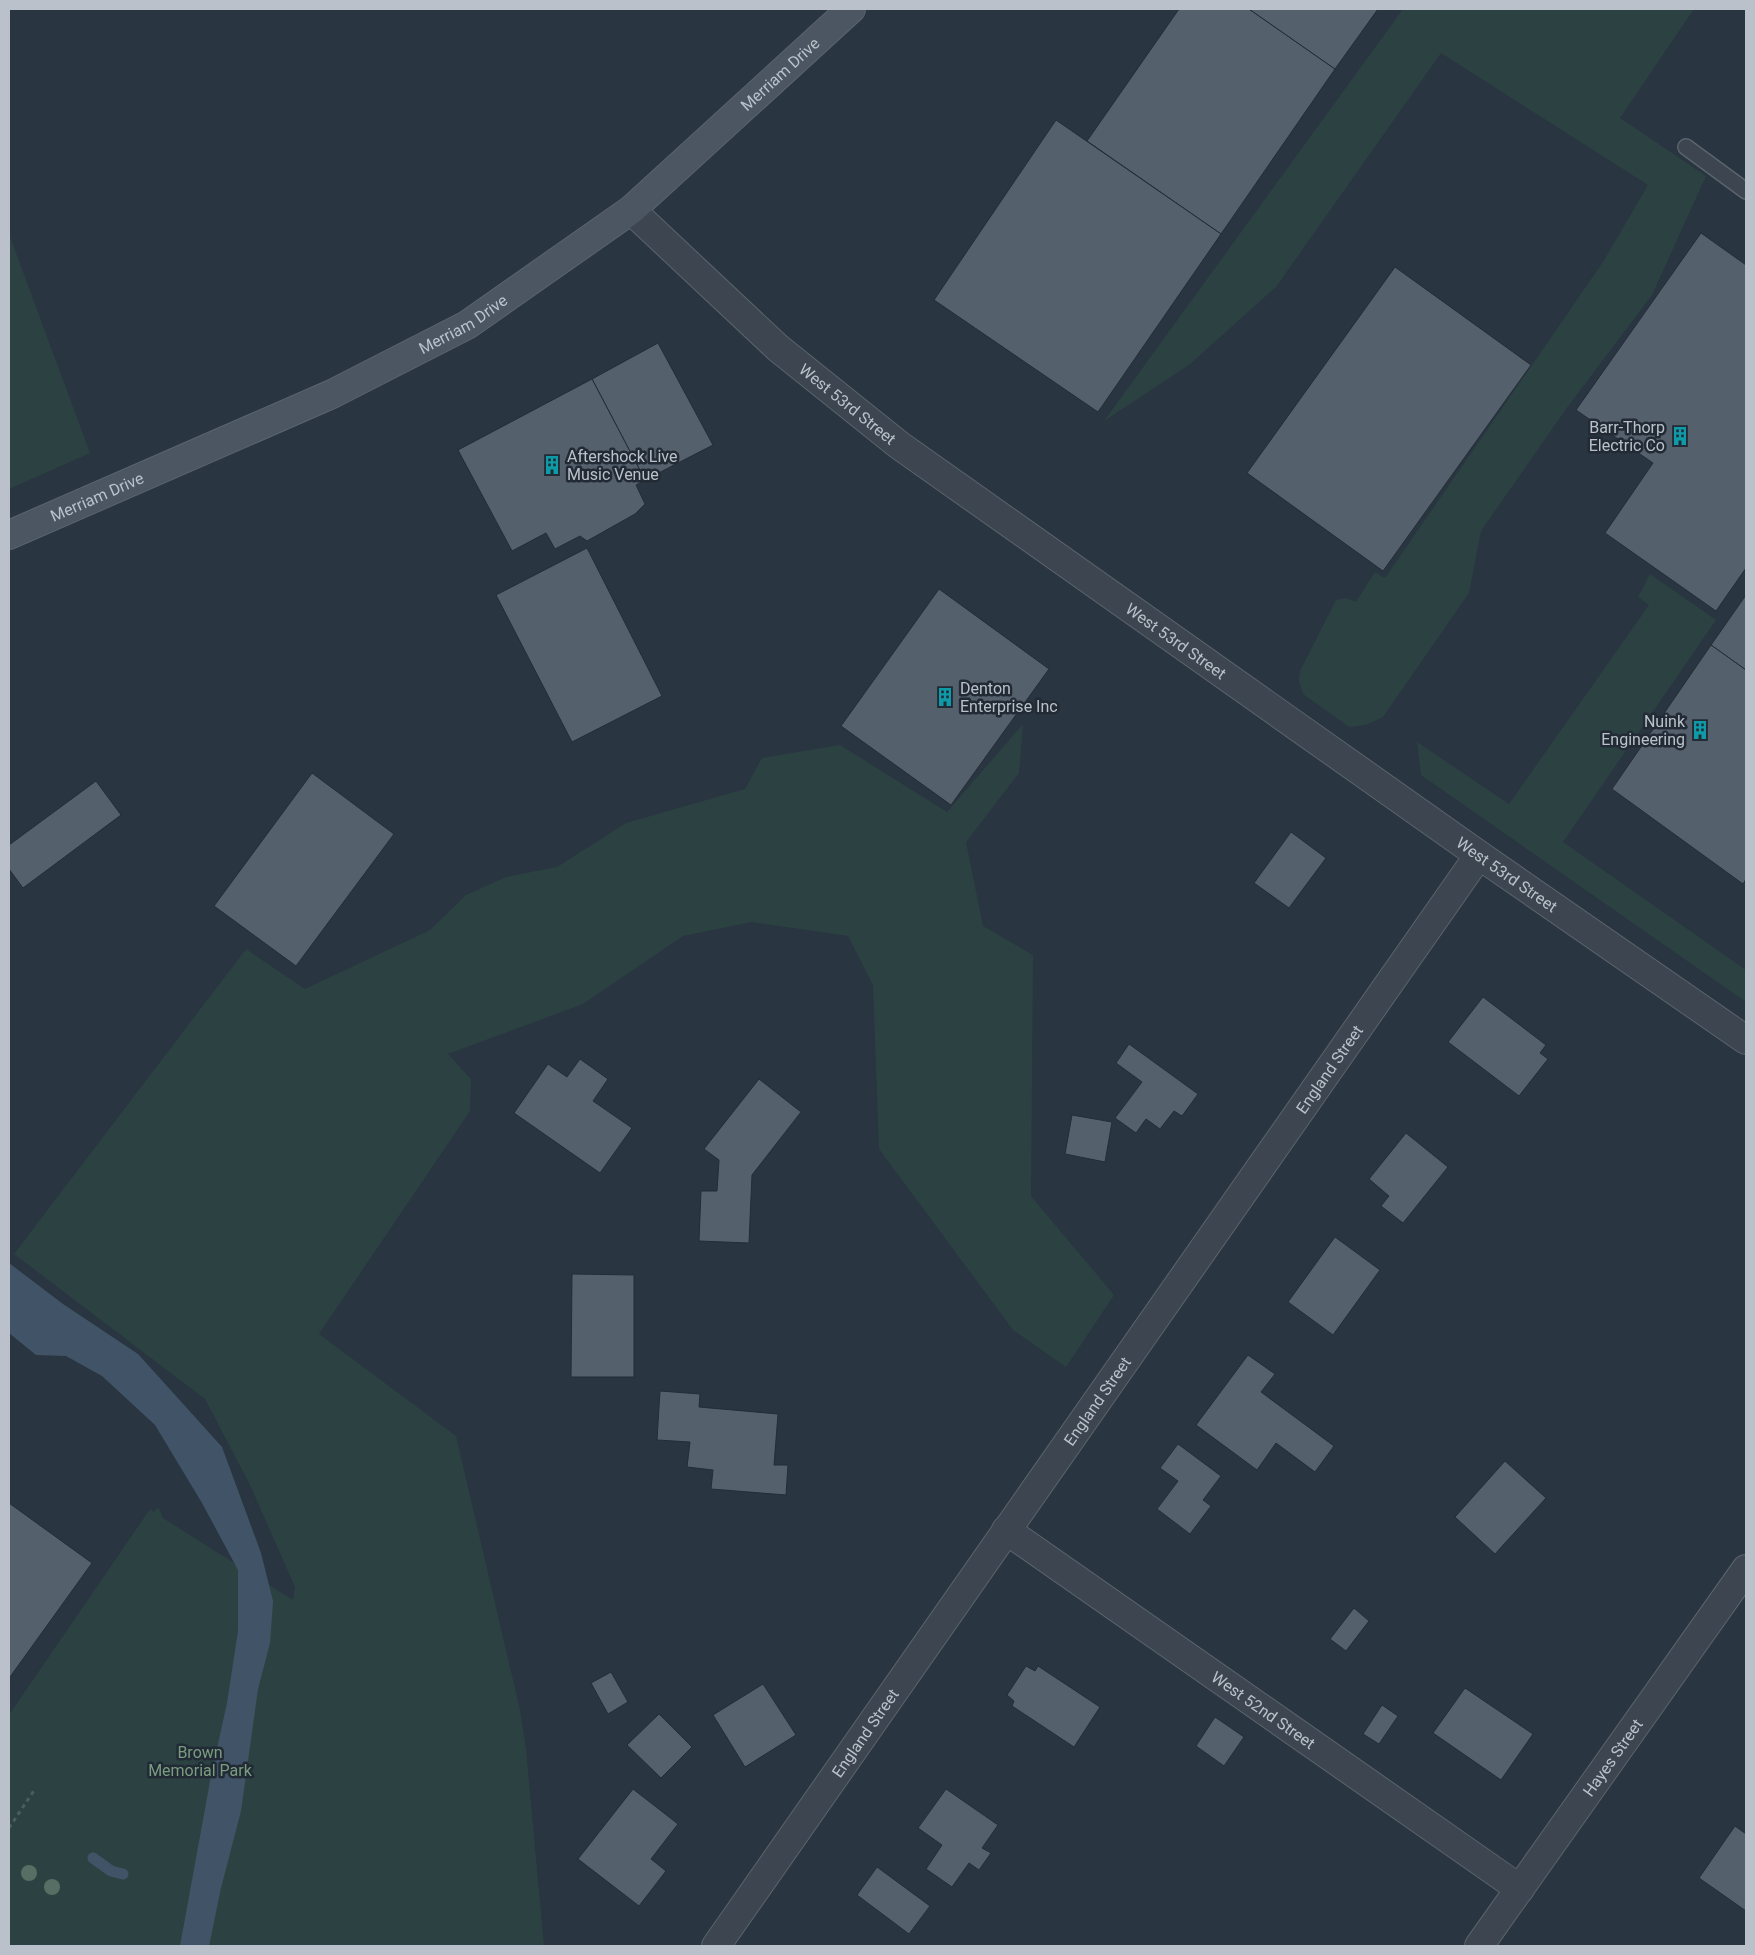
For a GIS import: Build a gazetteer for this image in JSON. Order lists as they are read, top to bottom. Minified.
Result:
{"streets":{"main road":["Merriam Drive"],"street":["West 53rd Street","England Street","West 52nd Street","Hayes Street"]},"crossings":[["Merriam Drive","West 53rd Street"],["West 53rd Street","England Street"],["England Street","West 52nd Street"],["West 52nd Street","Hayes Street"]],"parks":["Brown Memorial Park"],"places":{"building":["Barr-Thorp Electric Co","Aftershock Live Music Venue","Denton Enterprise Inc","Nuink Engineering"]}}
